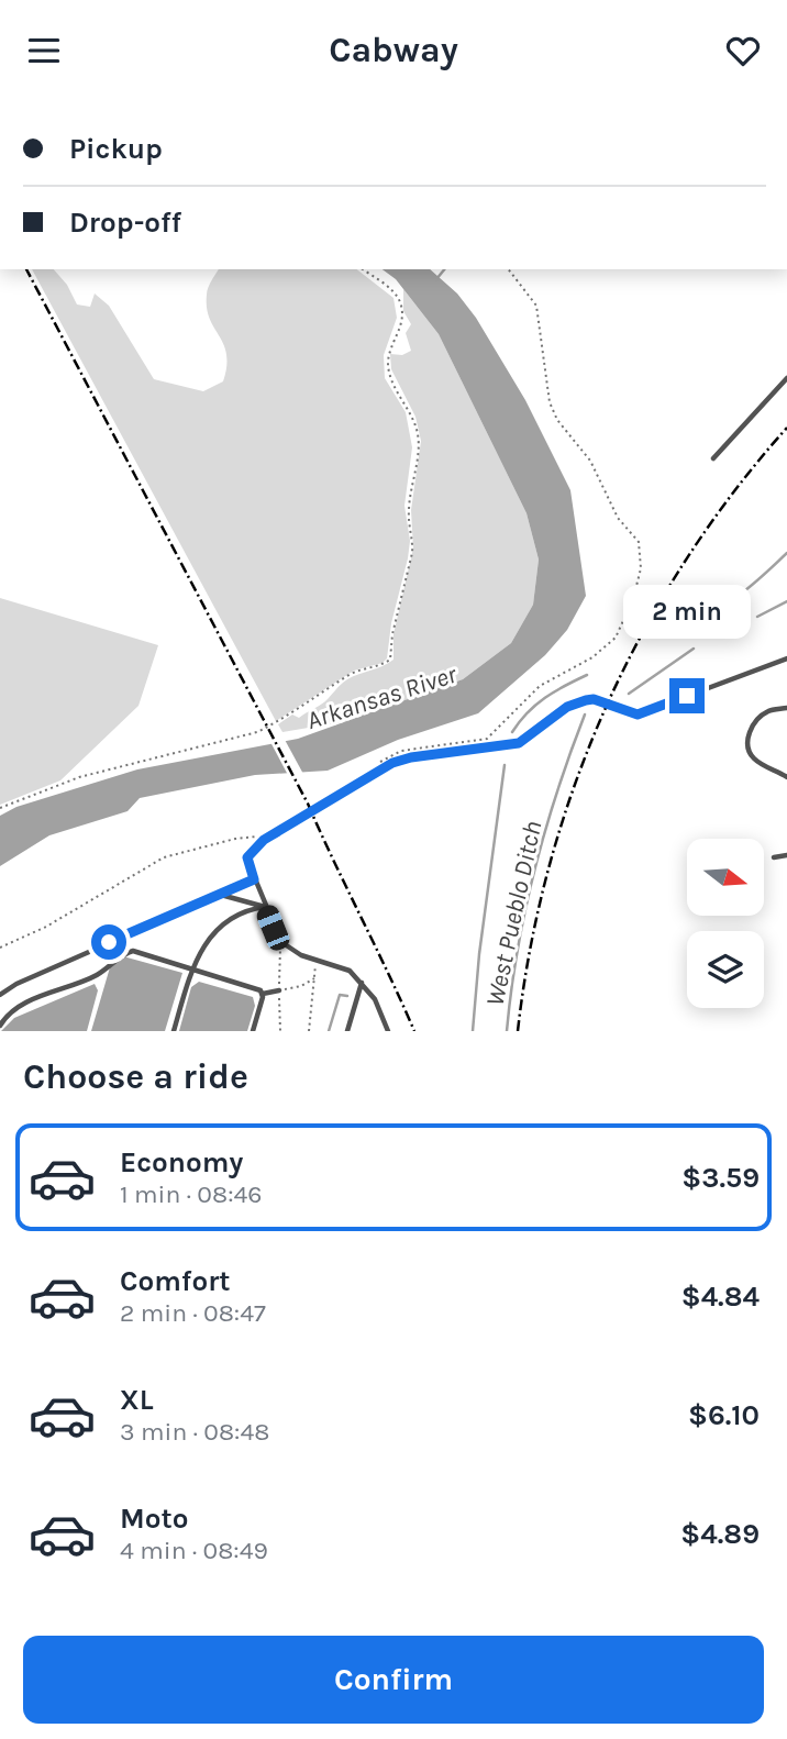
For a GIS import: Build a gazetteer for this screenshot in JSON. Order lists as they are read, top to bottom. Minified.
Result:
{"water":["Arkansas River","West Pueblo Ditch"],"north":"right","page":{"header":"Cabway","banner":["Pickup","Drop-off"],"bubble":"2 min","heading":"Choose a ride","list":[{"name":"Economy","note":"1 min · 08:46","value":"$3.59"},{"name":"Comfort","note":"2 min · 08:47","value":"$4.84"},{"name":"XL","note":"3 min · 08:48","value":"$6.10"},{"name":"Moto","note":"4 min · 08:49","value":"$4.89"}],"buttons":"Confirm"}}
